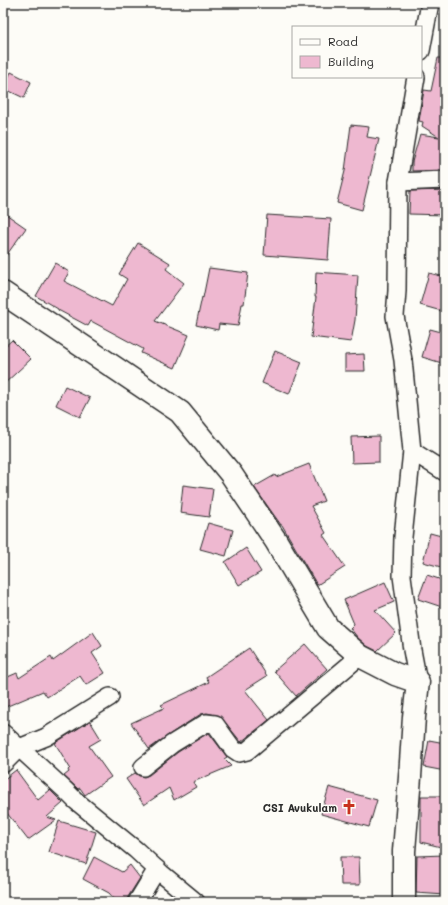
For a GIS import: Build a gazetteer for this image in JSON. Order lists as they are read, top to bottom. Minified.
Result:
{"places":{"church":["CSI Avukulam"]},"legend":["Road","Building"]}
